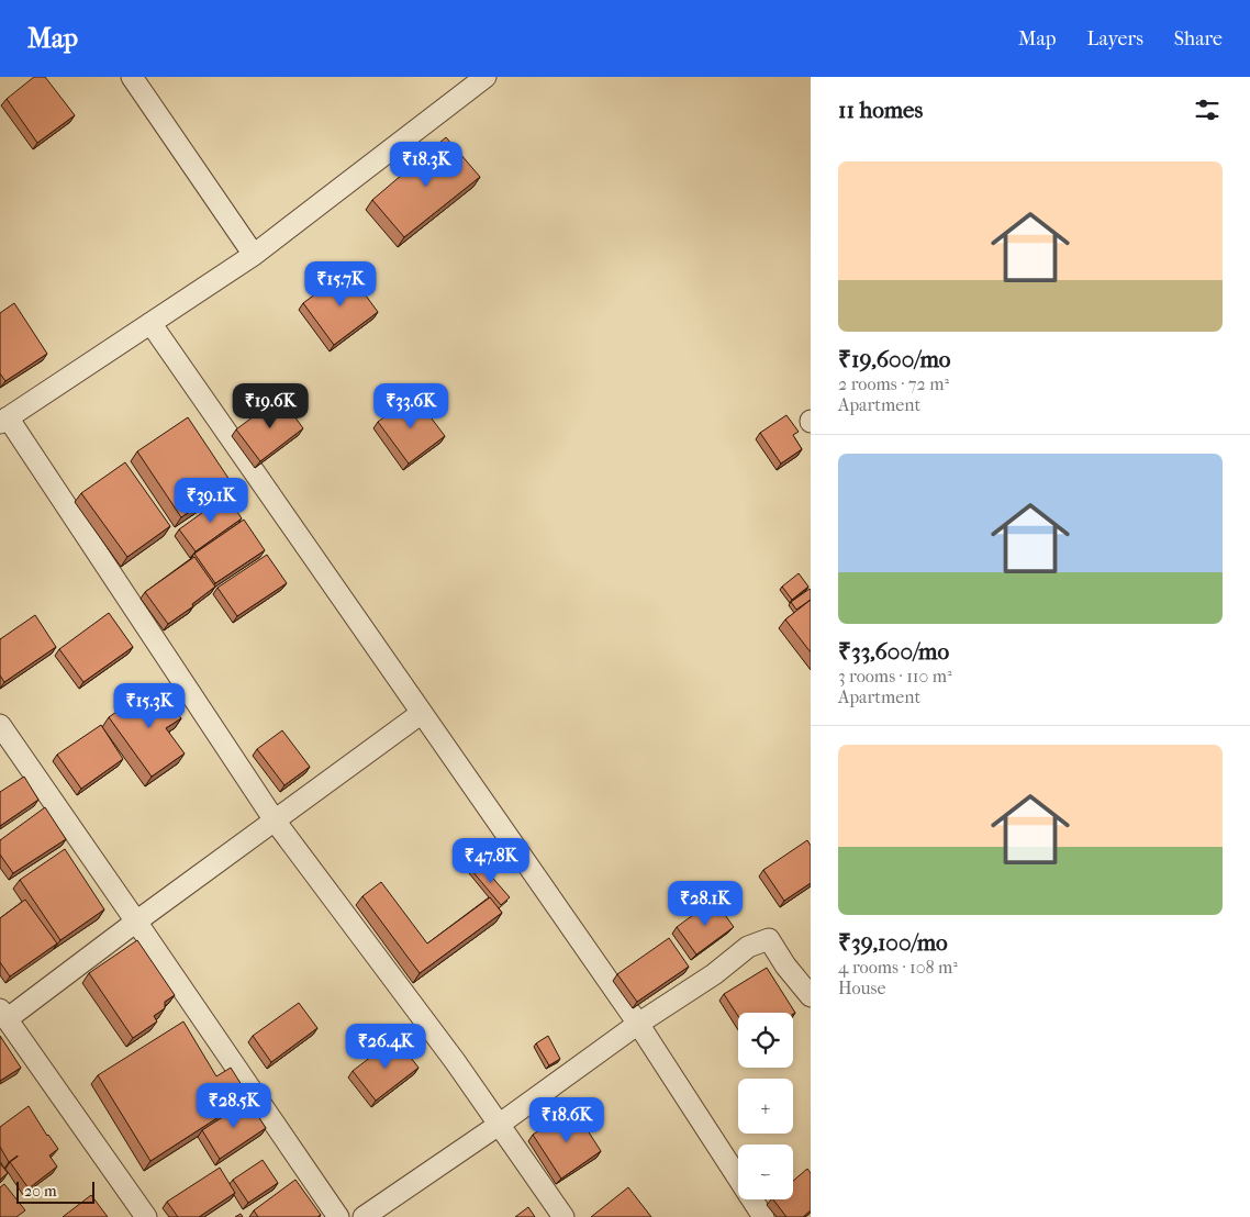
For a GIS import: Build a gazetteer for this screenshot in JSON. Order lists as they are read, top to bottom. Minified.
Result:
{"scale_bar":"20 m","page":{"header":"Map","nav":["Map","Layers","Share"],"heading":"11 homes","price":["₹18.3K","₹15.7K","₹19.6K","₹33.6K","₹39.1K","₹15.3K","₹47.8K","₹28.1K","₹26.4K","₹28.5K","₹18.6K"],"list":[{"name":"₹19,600/mo","note":"2 rooms · 72 m² · Apartment"},{"name":"₹33,600/mo","note":"3 rooms · 110 m² · Apartment"},{"name":"₹39,100/mo","note":"4 rooms · 108 m² · House"}],"map_buttons":["+","−"],"scale":"20 m"}}
